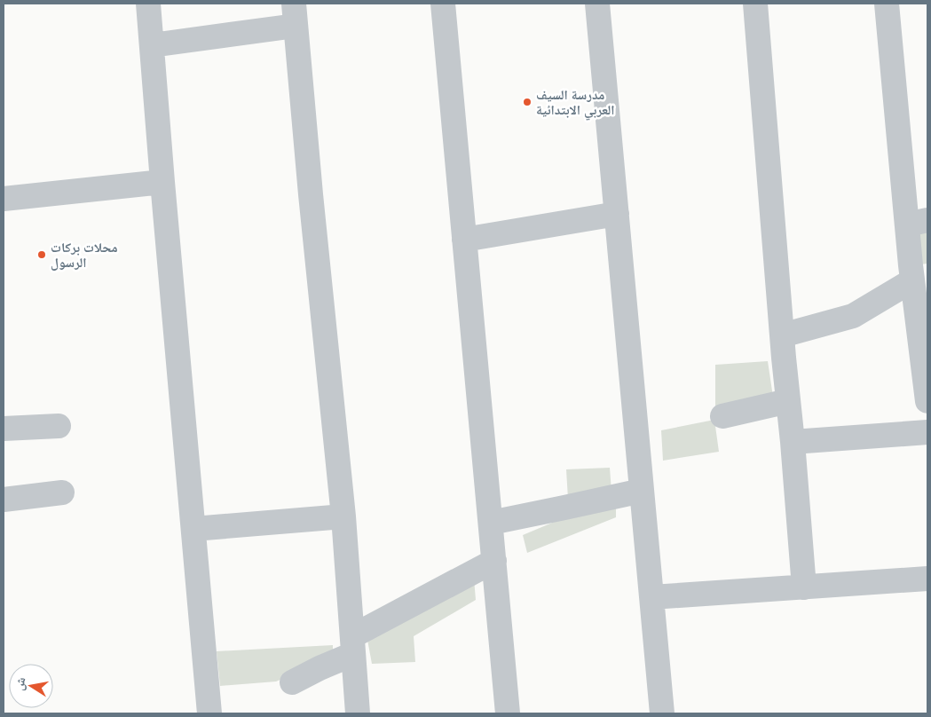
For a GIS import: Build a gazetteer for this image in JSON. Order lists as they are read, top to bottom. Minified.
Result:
{"places":["مدرسة السيف العربي الابتدائية","محلات بركات الرسول"],"north":"left"}
